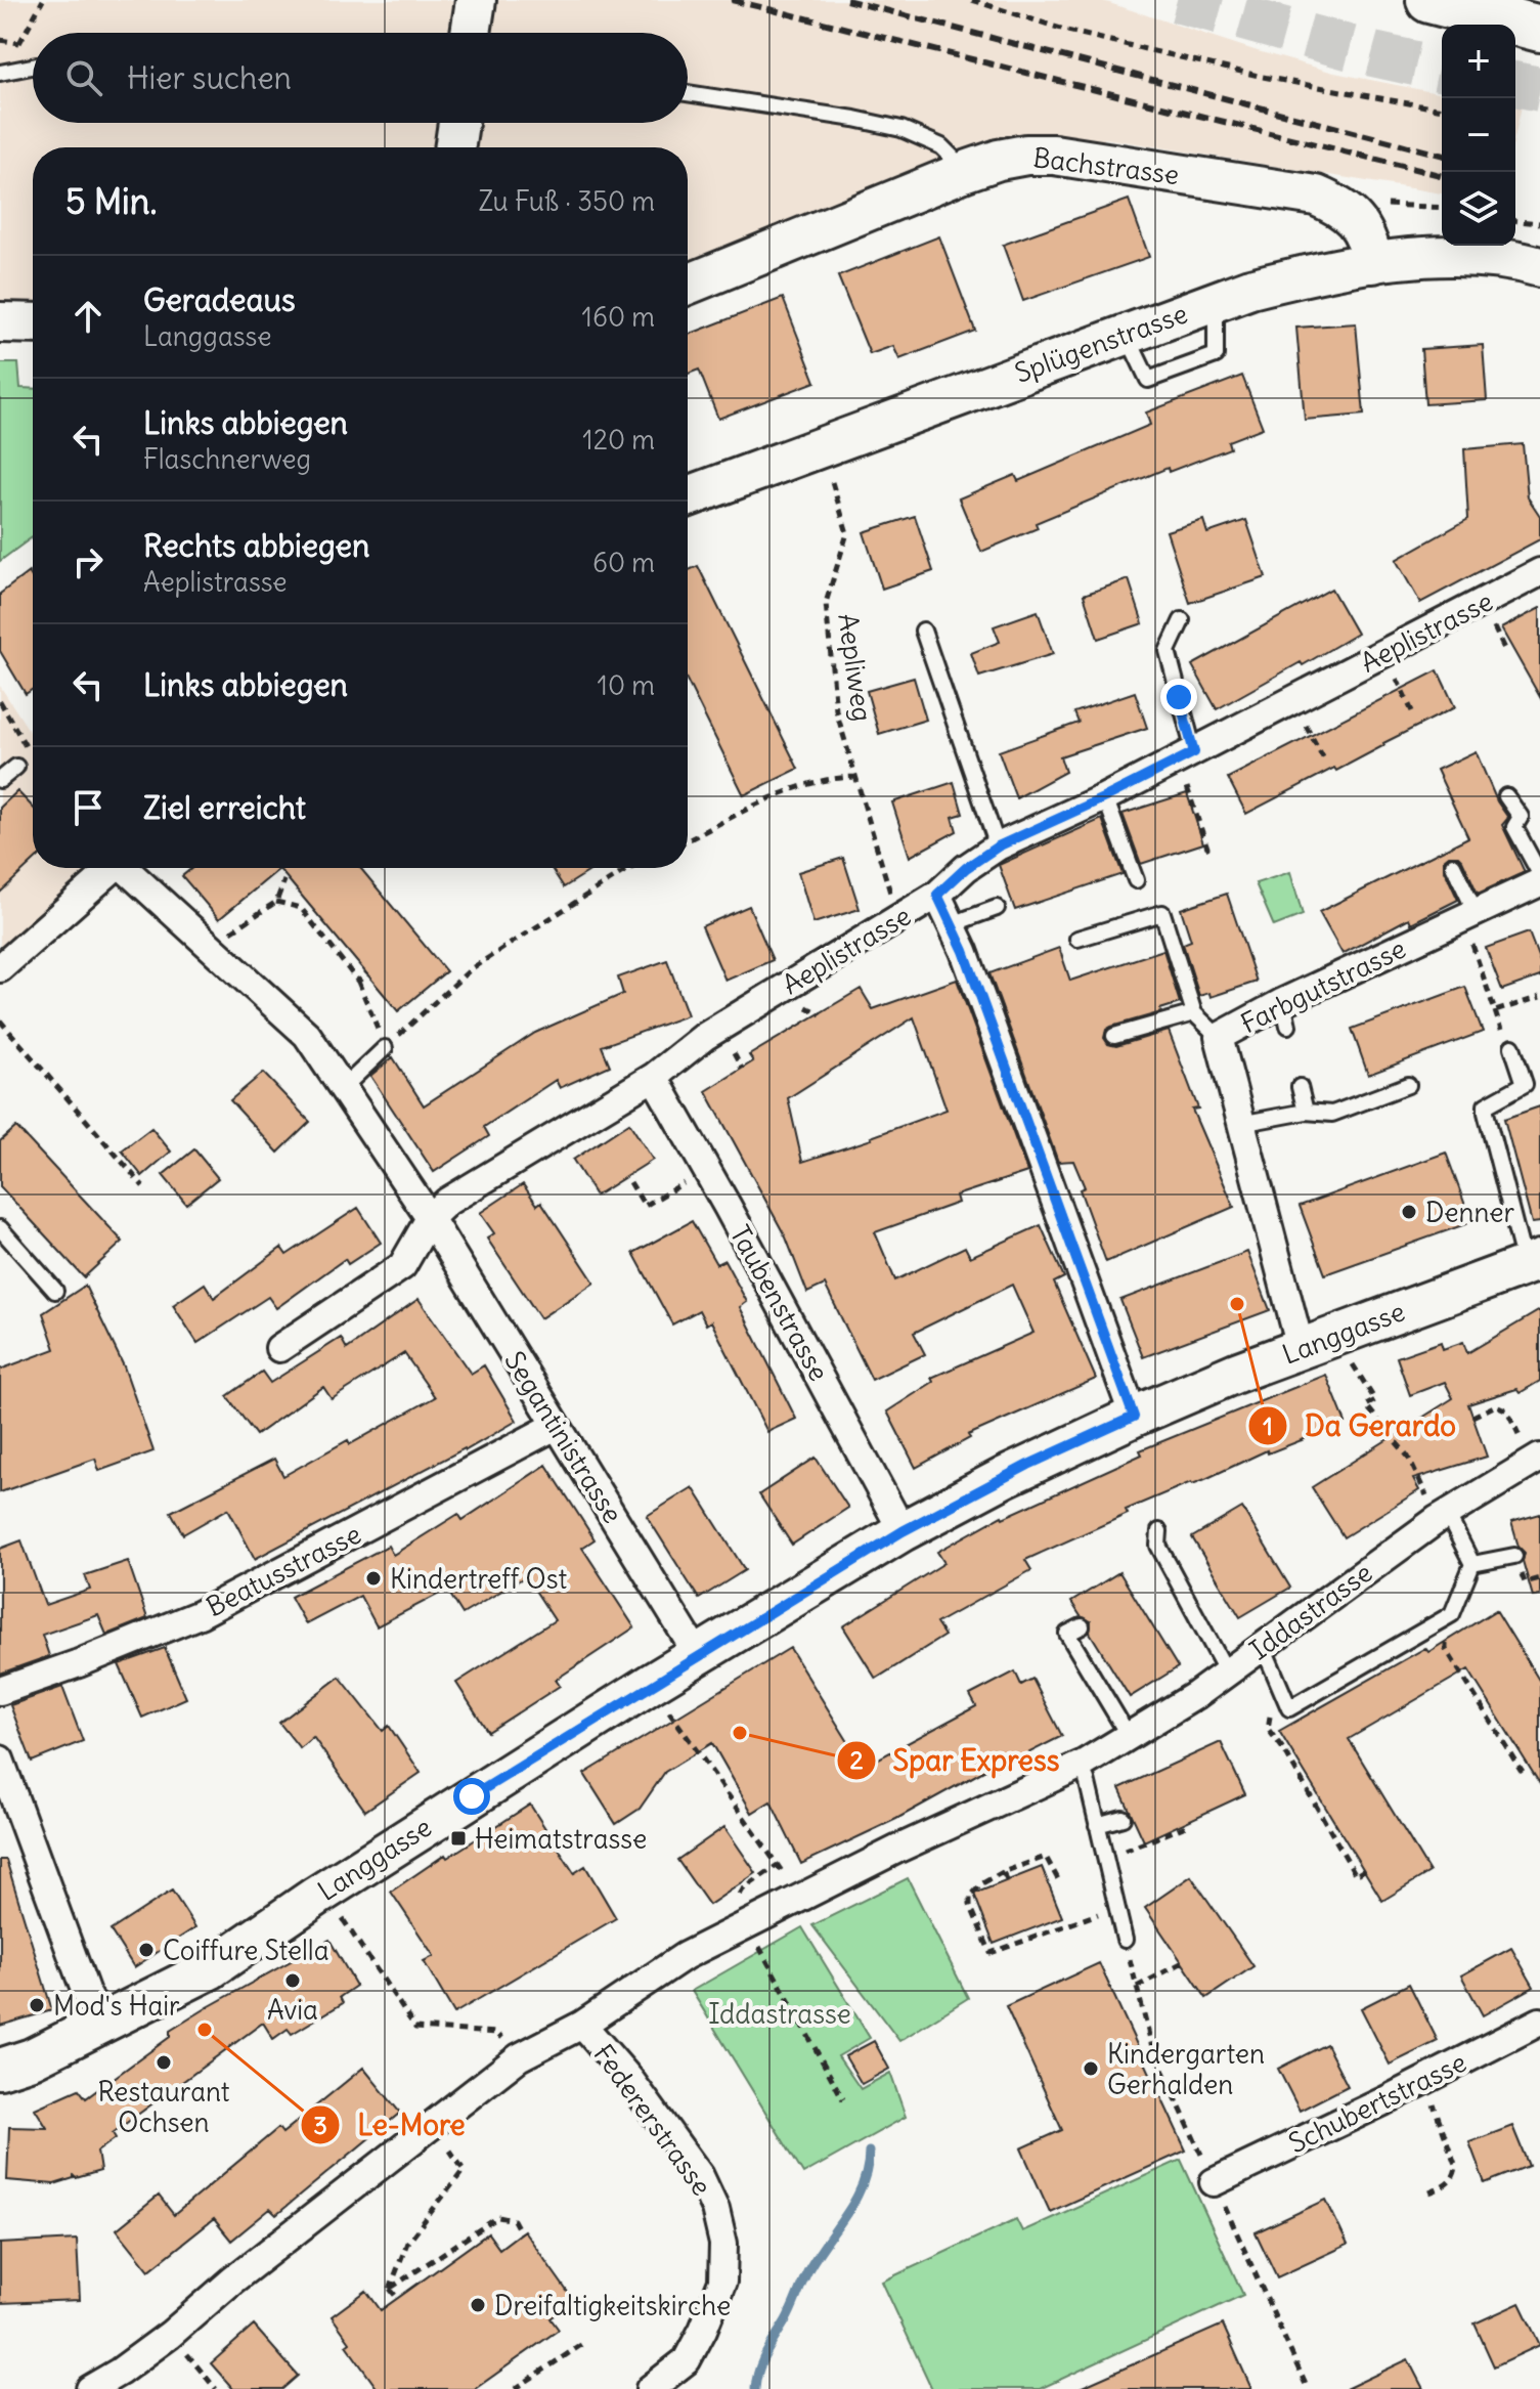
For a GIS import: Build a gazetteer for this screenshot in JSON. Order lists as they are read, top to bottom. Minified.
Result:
{"streets":{"main road":["Bachstrasse","Splügenstrasse","Langgasse"],"street":["Aeplistrasse","Farbgutstrasse","Taubenstrasse","Segantinistrasse","Beatusstrasse","Iddastrasse","Schubertstrasse","Federerstrasse"],"path":["Aepliweg"]},"crossings":[["Bachstrasse","Splügenstrasse"],["Aeplistrasse","Taubenstrasse"],["Aeplistrasse","Segantinistrasse"],["Farbgutstrasse","Langgasse"],["Taubenstrasse","Langgasse"],["Langgasse","Segantinistrasse"],["Segantinistrasse","Beatusstrasse"],["Iddastrasse","Federerstrasse"]],"parks":["Iddastrasse"],"places":{"other":["Denner","Da Gerardo","Kindertreff Ost","Spar Express","Coiffure Stella","Avia","Mod's Hair","Le-More","Restaurant Ochsen","Kindergarten Gerhalden","Dreifaltigkeitskirche"],"transit":["Heimatstrasse"]},"page":{"map_buttons":["+","−"],"search":"Hier suchen","heading":["5 Min.","Zu Fuß · 350 m"],"list":[["Geradeaus","Langgasse","160 m"],["Links abbiegen","Flaschnerweg","120 m"],["Rechts abbiegen","Aeplistrasse","60 m"],["Links abbiegen","10 m"],"Ziel erreicht"]}}
